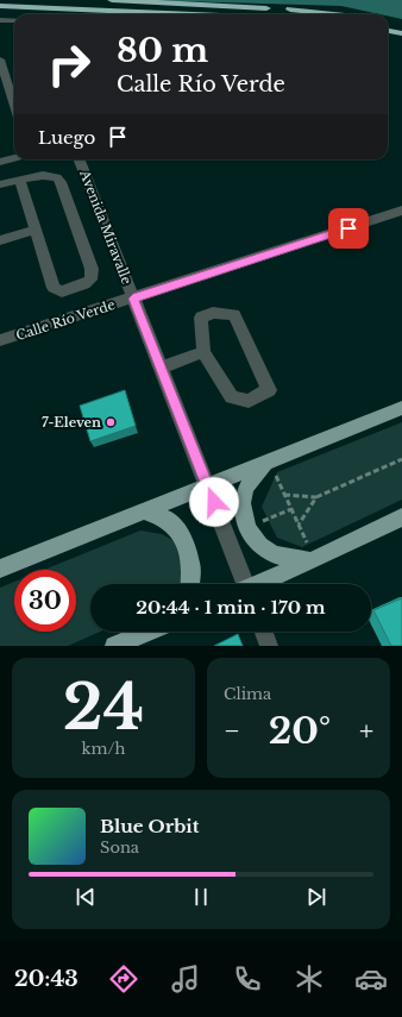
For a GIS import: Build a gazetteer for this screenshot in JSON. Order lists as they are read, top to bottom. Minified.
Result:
{"streets":{"street":["Avenida Miravalle","Calle Río Verde"]},"crossings":[["Avenida Miravalle","Calle Río Verde"]],"places":["7-Eleven"],"page":{"turn":["80 m","Calle Río Verde"],"then":"Luego","limit":"30","trip":"20:44 · 1 min · 170 m","tile":[["24","km/h"],"Clima"],"heat":["−","20°","+"],"song":["Blue Orbit","Sona"],"tabs":"20:43"}}
